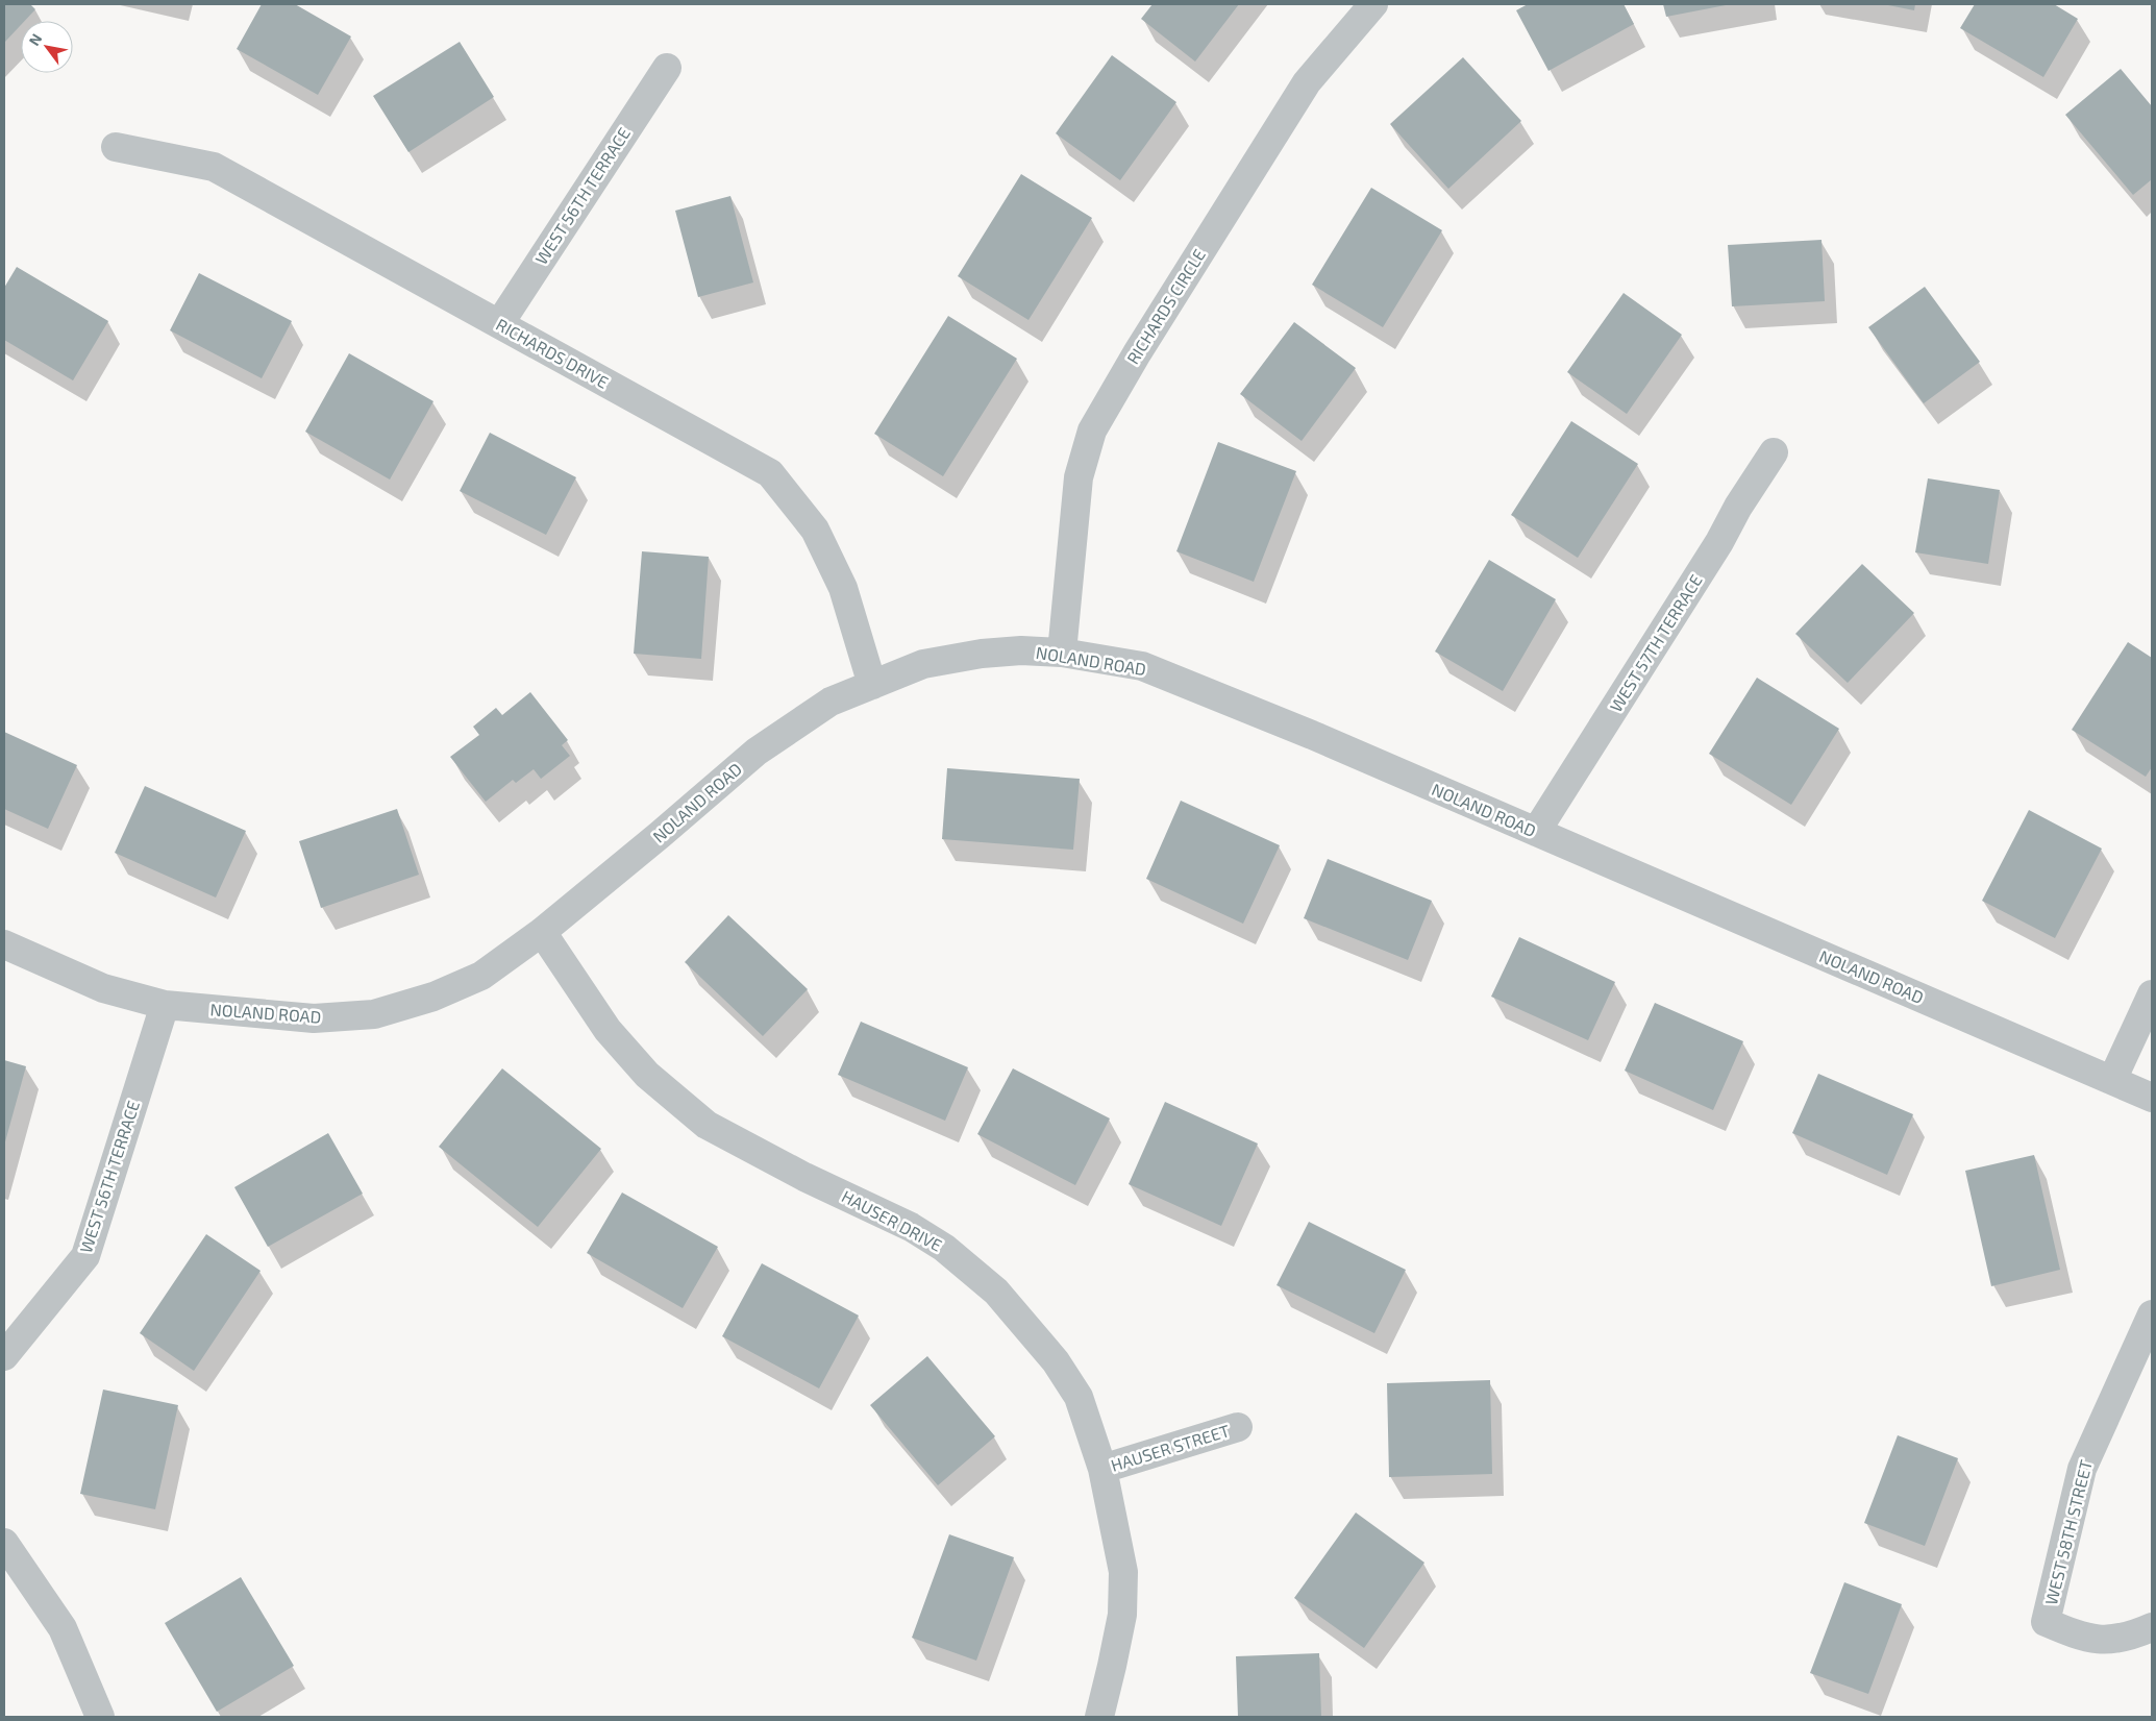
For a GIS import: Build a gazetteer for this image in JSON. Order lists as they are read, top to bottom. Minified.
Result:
{"streets":{"street":["WEST 56TH TERRACE","RICHARDS CIRCLE","RICHARDS DRIVE","WEST 57TH TERRACE","NOLAND ROAD","HAUSER DRIVE","HAUSER STREET","WEST 58TH STREET"]},"crossings":[["WEST 56TH TERRACE","RICHARDS DRIVE"],["WEST 56TH TERRACE","NOLAND ROAD"],["RICHARDS CIRCLE","NOLAND ROAD"],["RICHARDS DRIVE","NOLAND ROAD"],["WEST 57TH TERRACE","NOLAND ROAD"],["NOLAND ROAD","HAUSER DRIVE"],["HAUSER DRIVE","HAUSER STREET"]],"north":"top left"}
